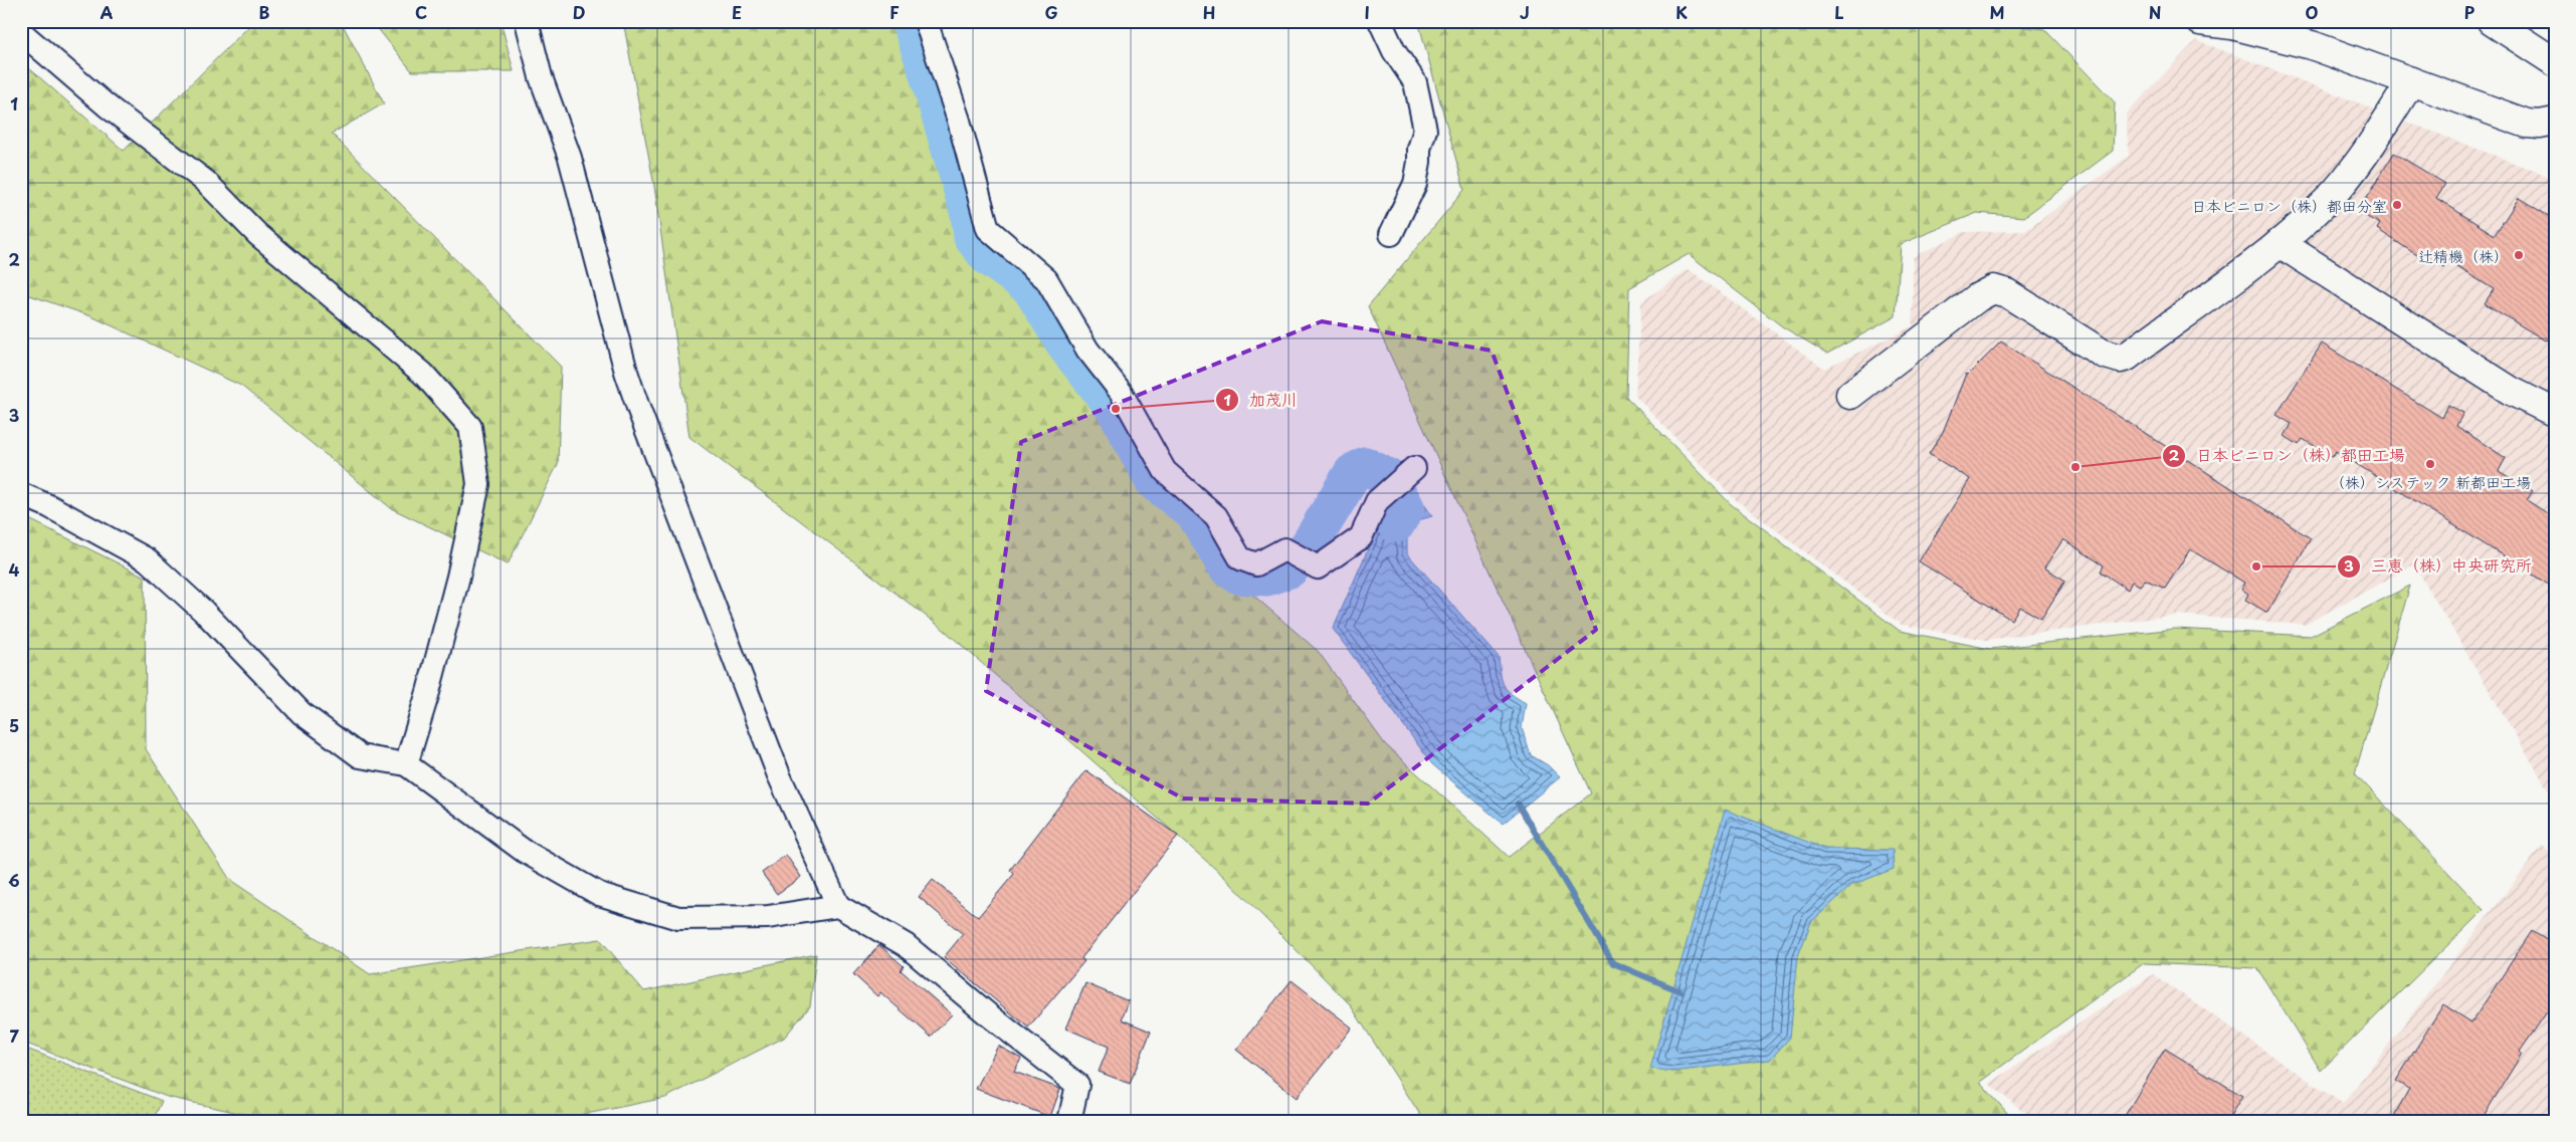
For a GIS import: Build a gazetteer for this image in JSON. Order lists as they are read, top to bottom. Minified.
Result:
{"places":["日本ビニロン（株）都田分室","辻精機（株）","加茂川","（株）システック 新都田工場","日本ビニロン（株）都田工場","三恵（株）中央研究所"],"grid":{"columns":["A","B","C","D","E","F","G","H","I","J","K","L","M","N","O","P"],"rows":["1","2","3","4","5","6","7"]}}
